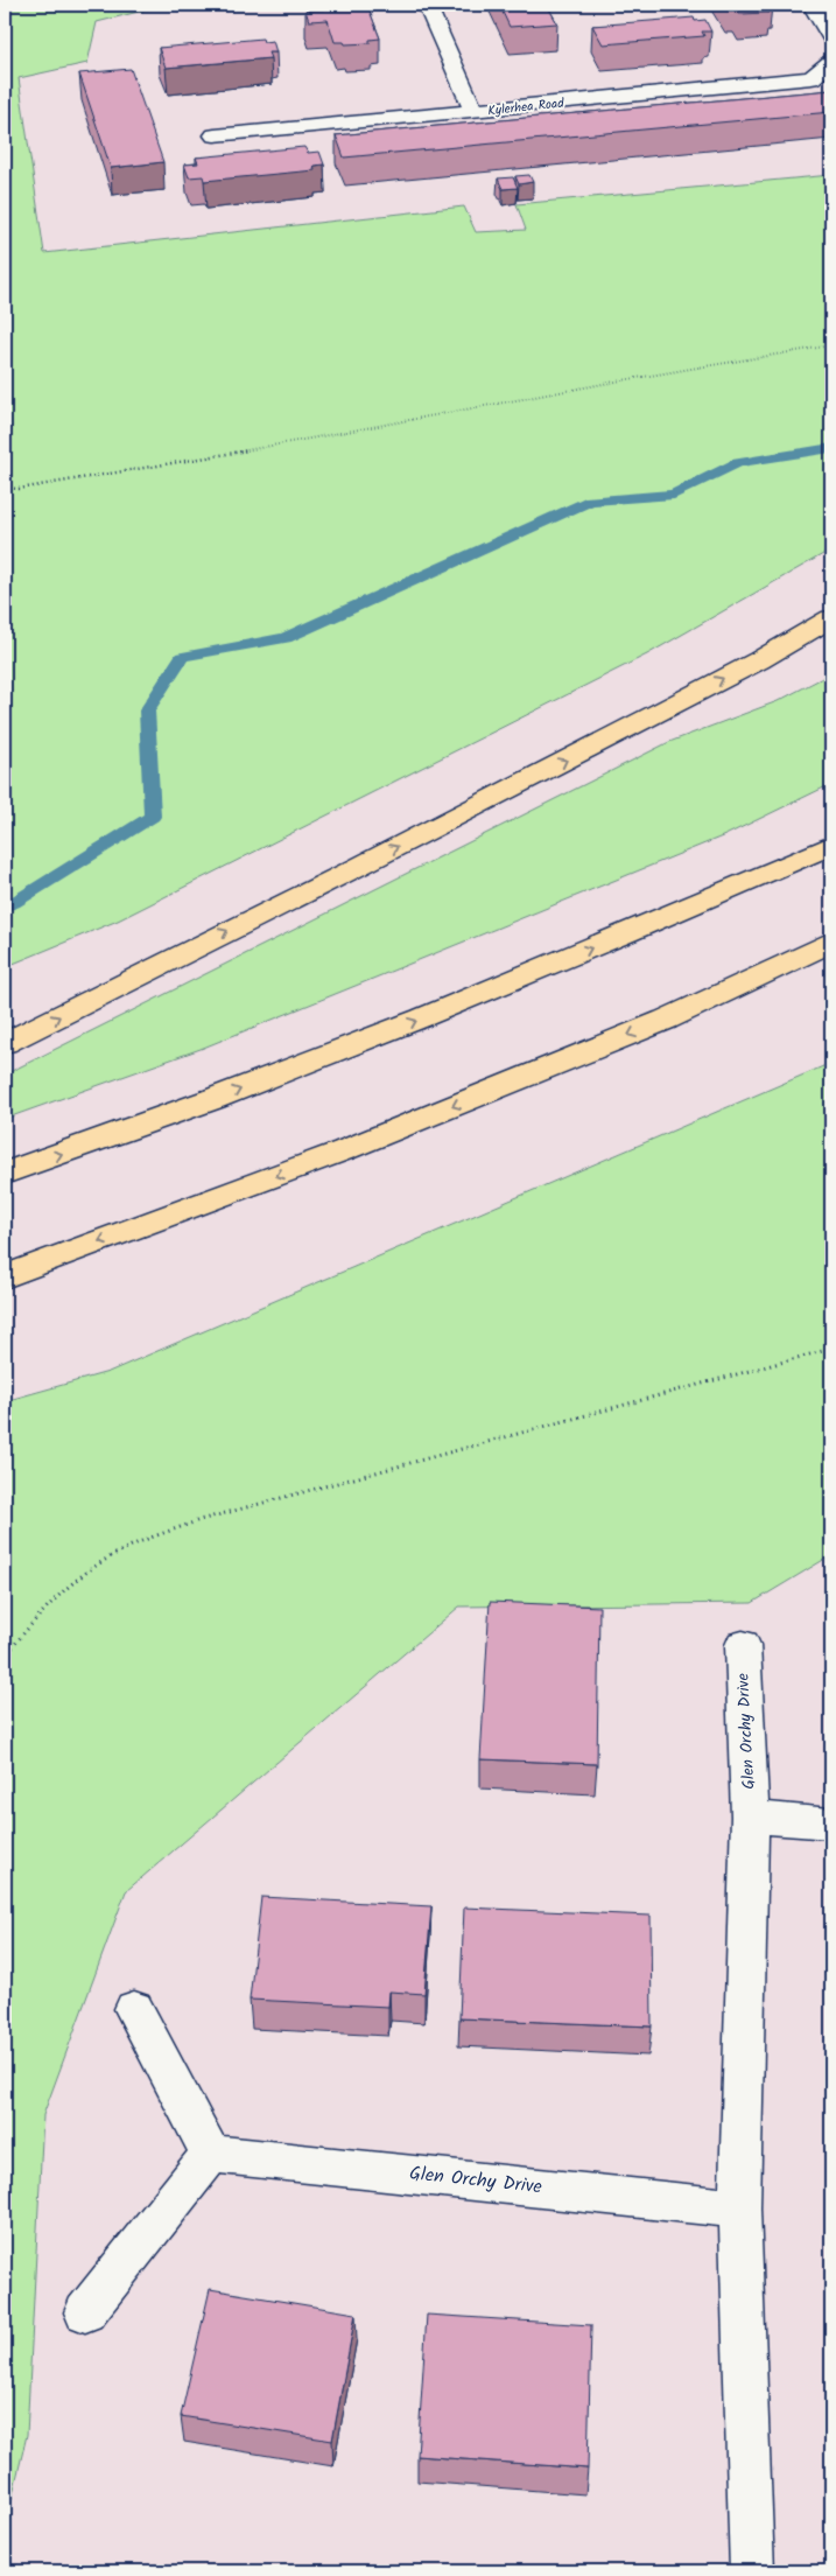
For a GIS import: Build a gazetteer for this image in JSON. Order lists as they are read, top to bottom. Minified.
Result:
{"streets":{"street":["Kylerhea Road","Glen Orchy Drive"]}}
